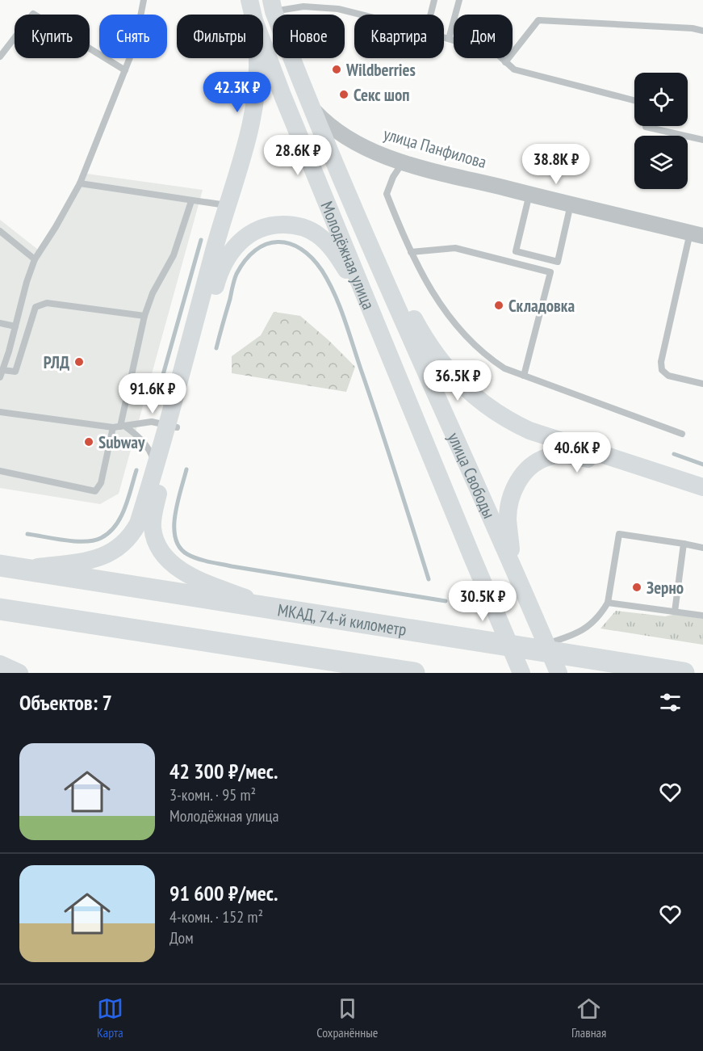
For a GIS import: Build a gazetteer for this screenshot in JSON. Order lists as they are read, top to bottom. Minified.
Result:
{"streets":{"highway":["МКАД, 74-й километр"],"main road":["Молодёжная улица","улица Свободы"],"street":["улица Панфилова"]},"crossings":[["улица Панфилова","Молодёжная улица"],["Молодёжная улица","улица Свободы"]],"places":["Wildberries","Секс шоп","Складовка","РЛД","Subway","Зерно"],"page":{"chip":["Купить","Снять","Фильтры","Новое","Квартира","Дом"],"price":["42.3K ₽","28.6K ₽","38.8K ₽","36.5K ₽","91.6K ₽","40.6K ₽","30.5K ₽"],"heading":"Объектов: 7","list":[{"name":"42 300 ₽/мес.","note":"3-комн. · 95 m² · Молодёжная улица"},{"name":"91 600 ₽/мес.","note":"4-комн. · 152 m² · Дом"}],"tabs":["Карта","Сохранённые","Главная"]}}
